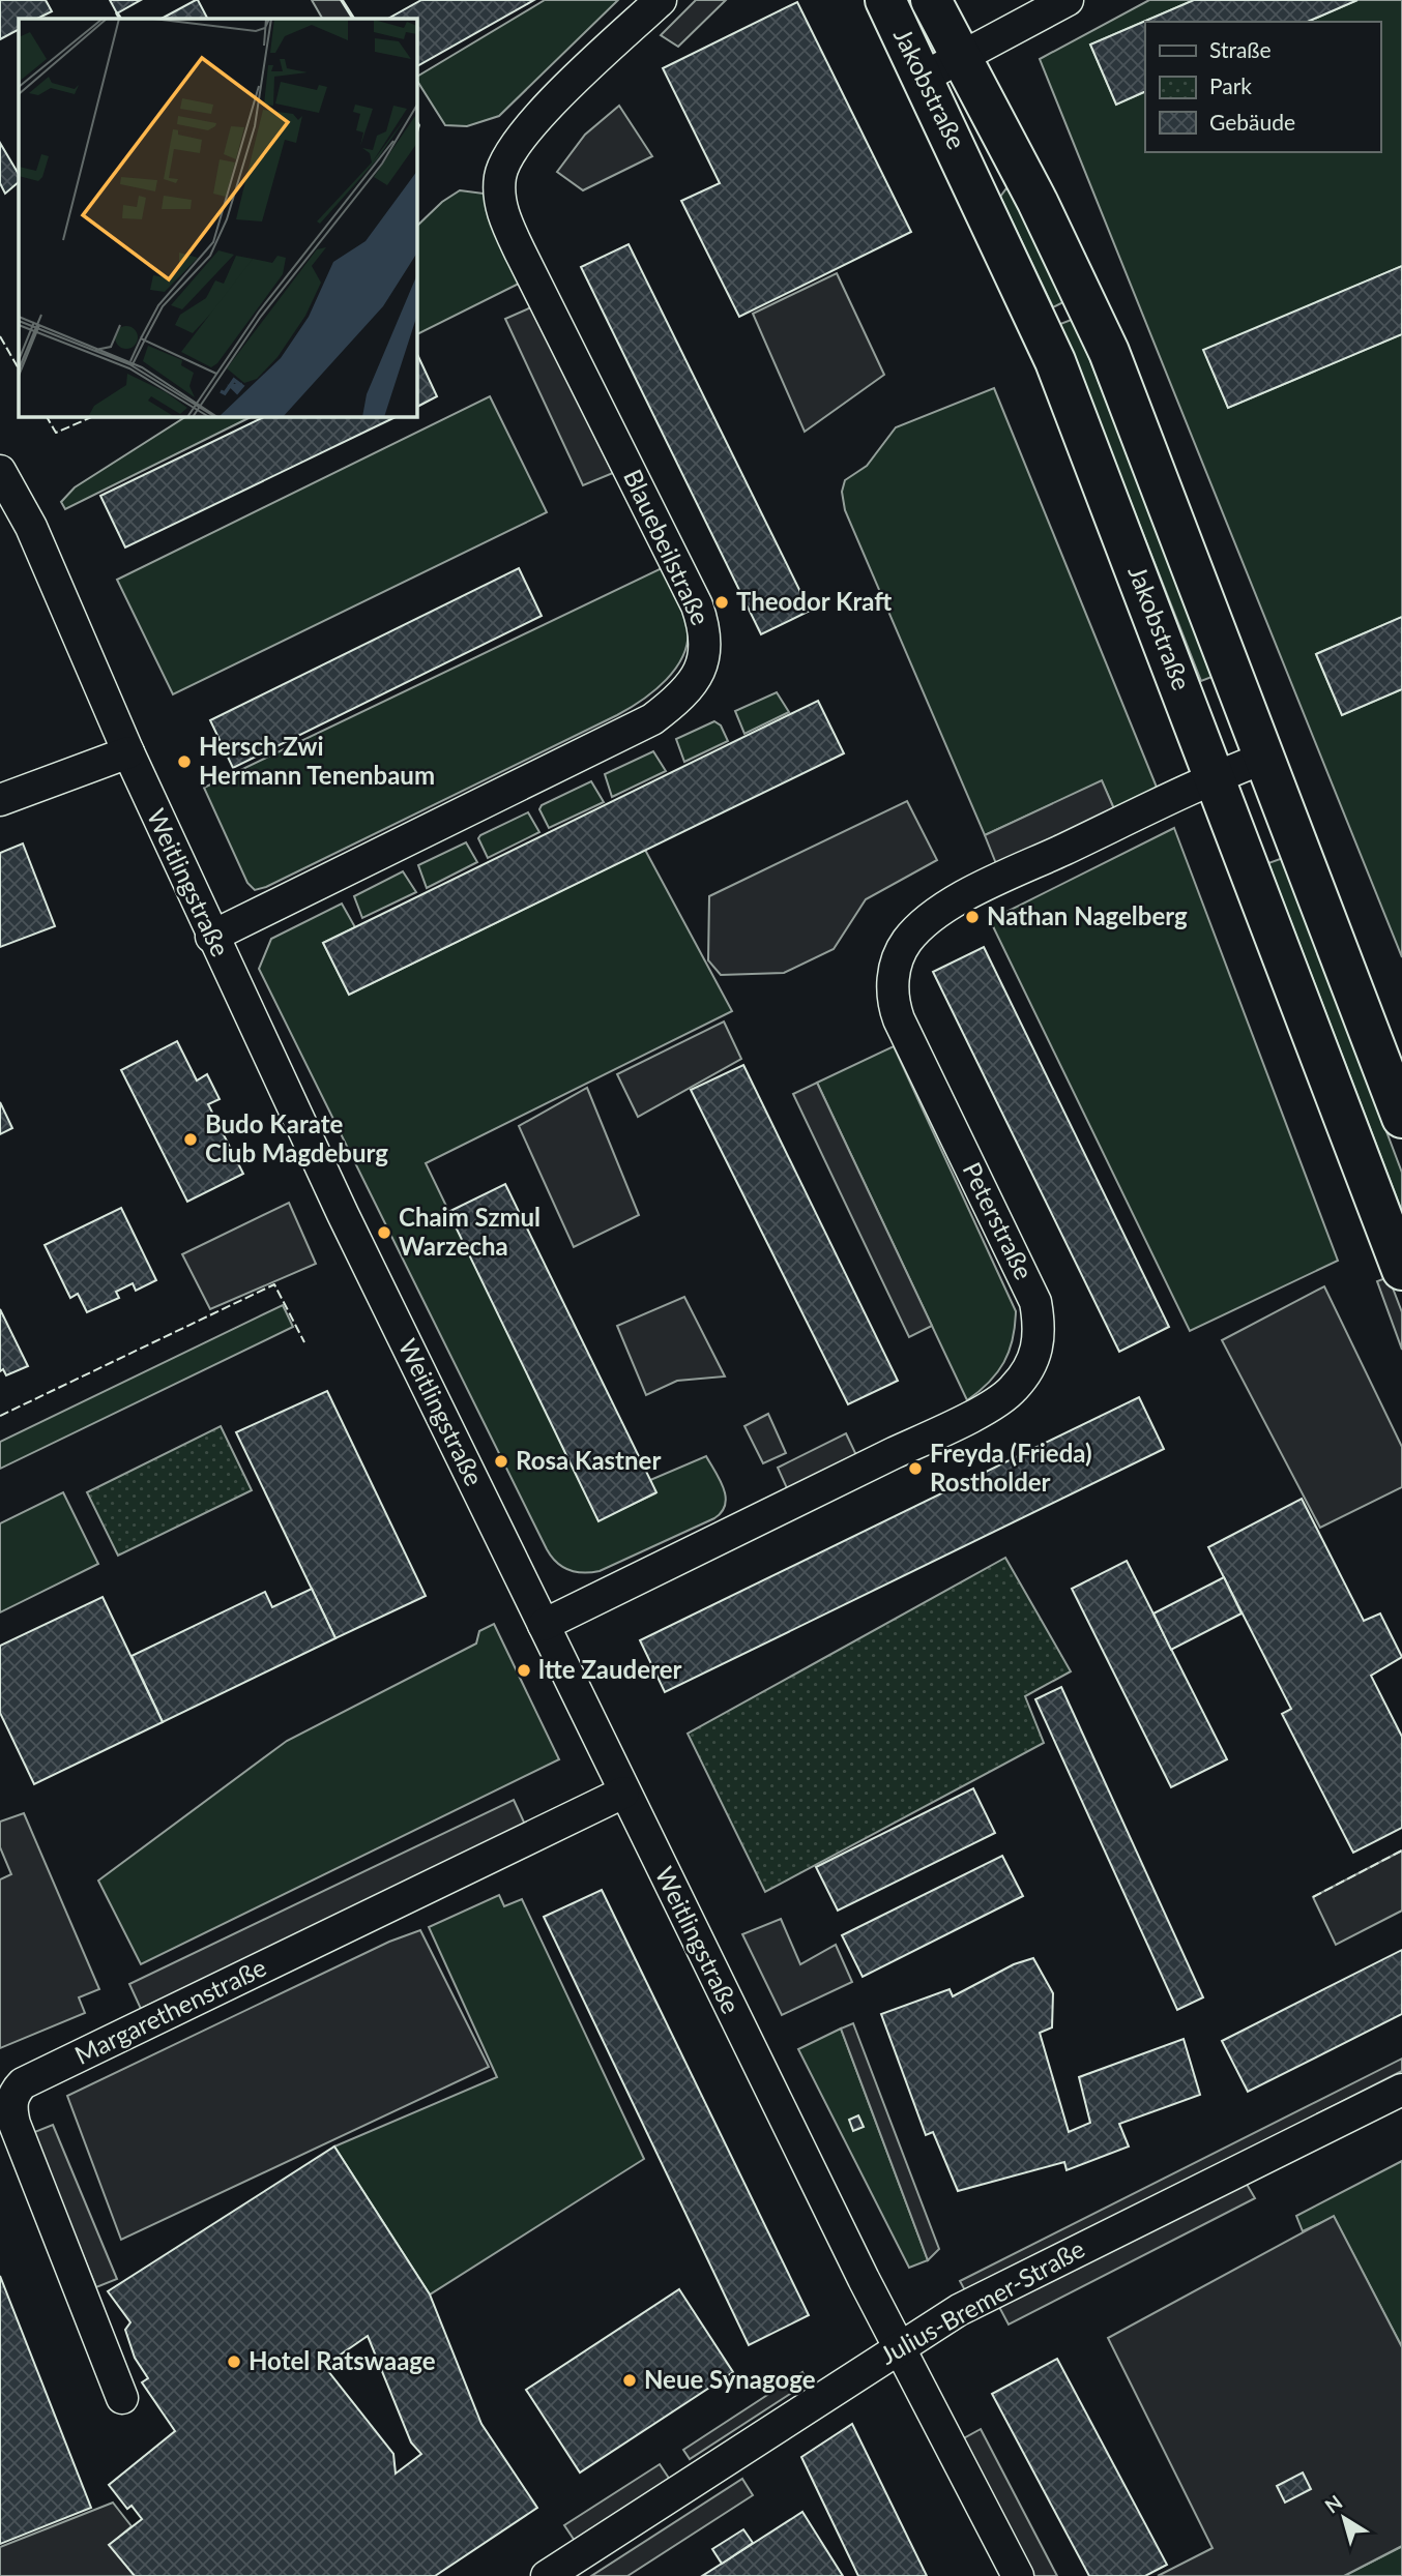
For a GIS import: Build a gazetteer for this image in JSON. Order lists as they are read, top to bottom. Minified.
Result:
{"streets":{"street":["Jakobstraße","Blauebeilstraße","Weitlingstraße","Peterstraße","Margarethenstraße","Julius-Bremer-Straße"]},"crossings":[["Jakobstraße","Peterstraße"],["Blauebeilstraße","Weitlingstraße"],["Weitlingstraße","Peterstraße"],["Weitlingstraße","Margarethenstraße"],["Weitlingstraße","Julius-Bremer-Straße"]],"places":["Theodor Kraft","Hersch Zwi Hermann Tenenbaum","Nathan Nagelberg","Budo Karate Club Magdeburg","Chaim Szmul Warzecha","Rosa Kastner","Freyda (Frieda) Rostholder","ltte Zauderer","Hotel Ratswaage","Neue Synagoge"],"legend":["Straße","Park","Gebäude"],"north":"top left"}
